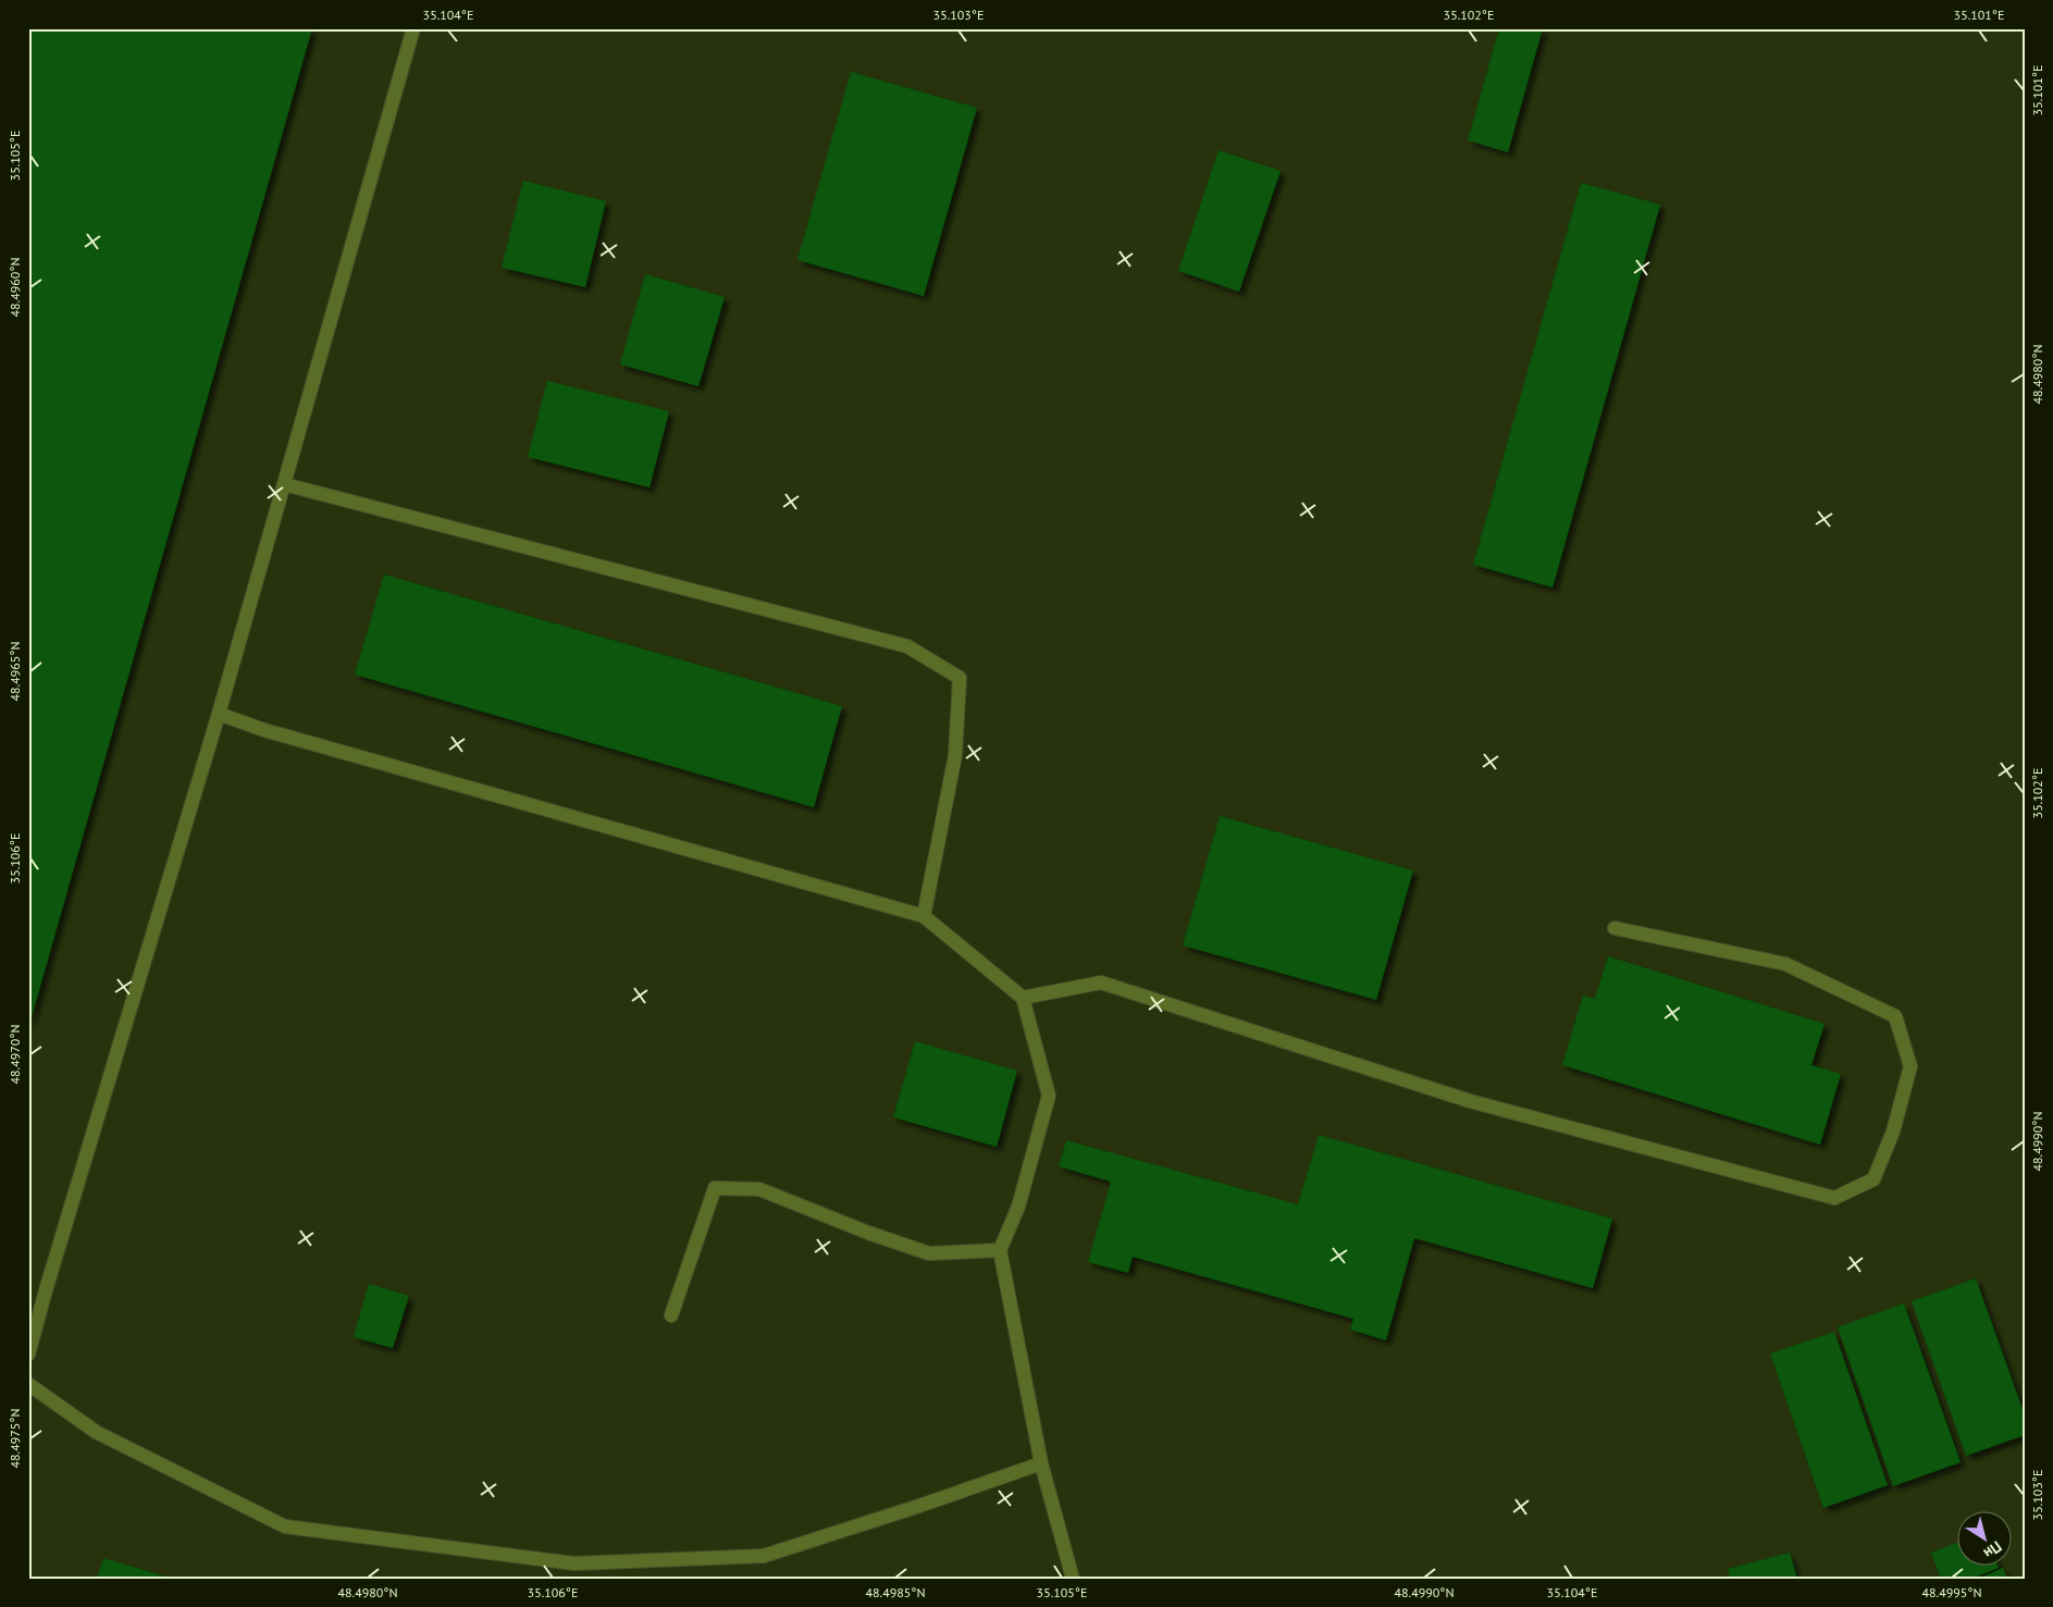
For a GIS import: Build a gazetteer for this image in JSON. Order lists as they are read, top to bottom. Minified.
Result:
{"north":"bottom right","coordinates":["35.104°E","35.103°E","35.102°E","35.101°E","35.105°E","48.4960°N","48.4980°N","48.4965°N","35.106°E","48.4970°N","48.4990°N","48.4975°N","48.4985°N","48.4995°N"]}
